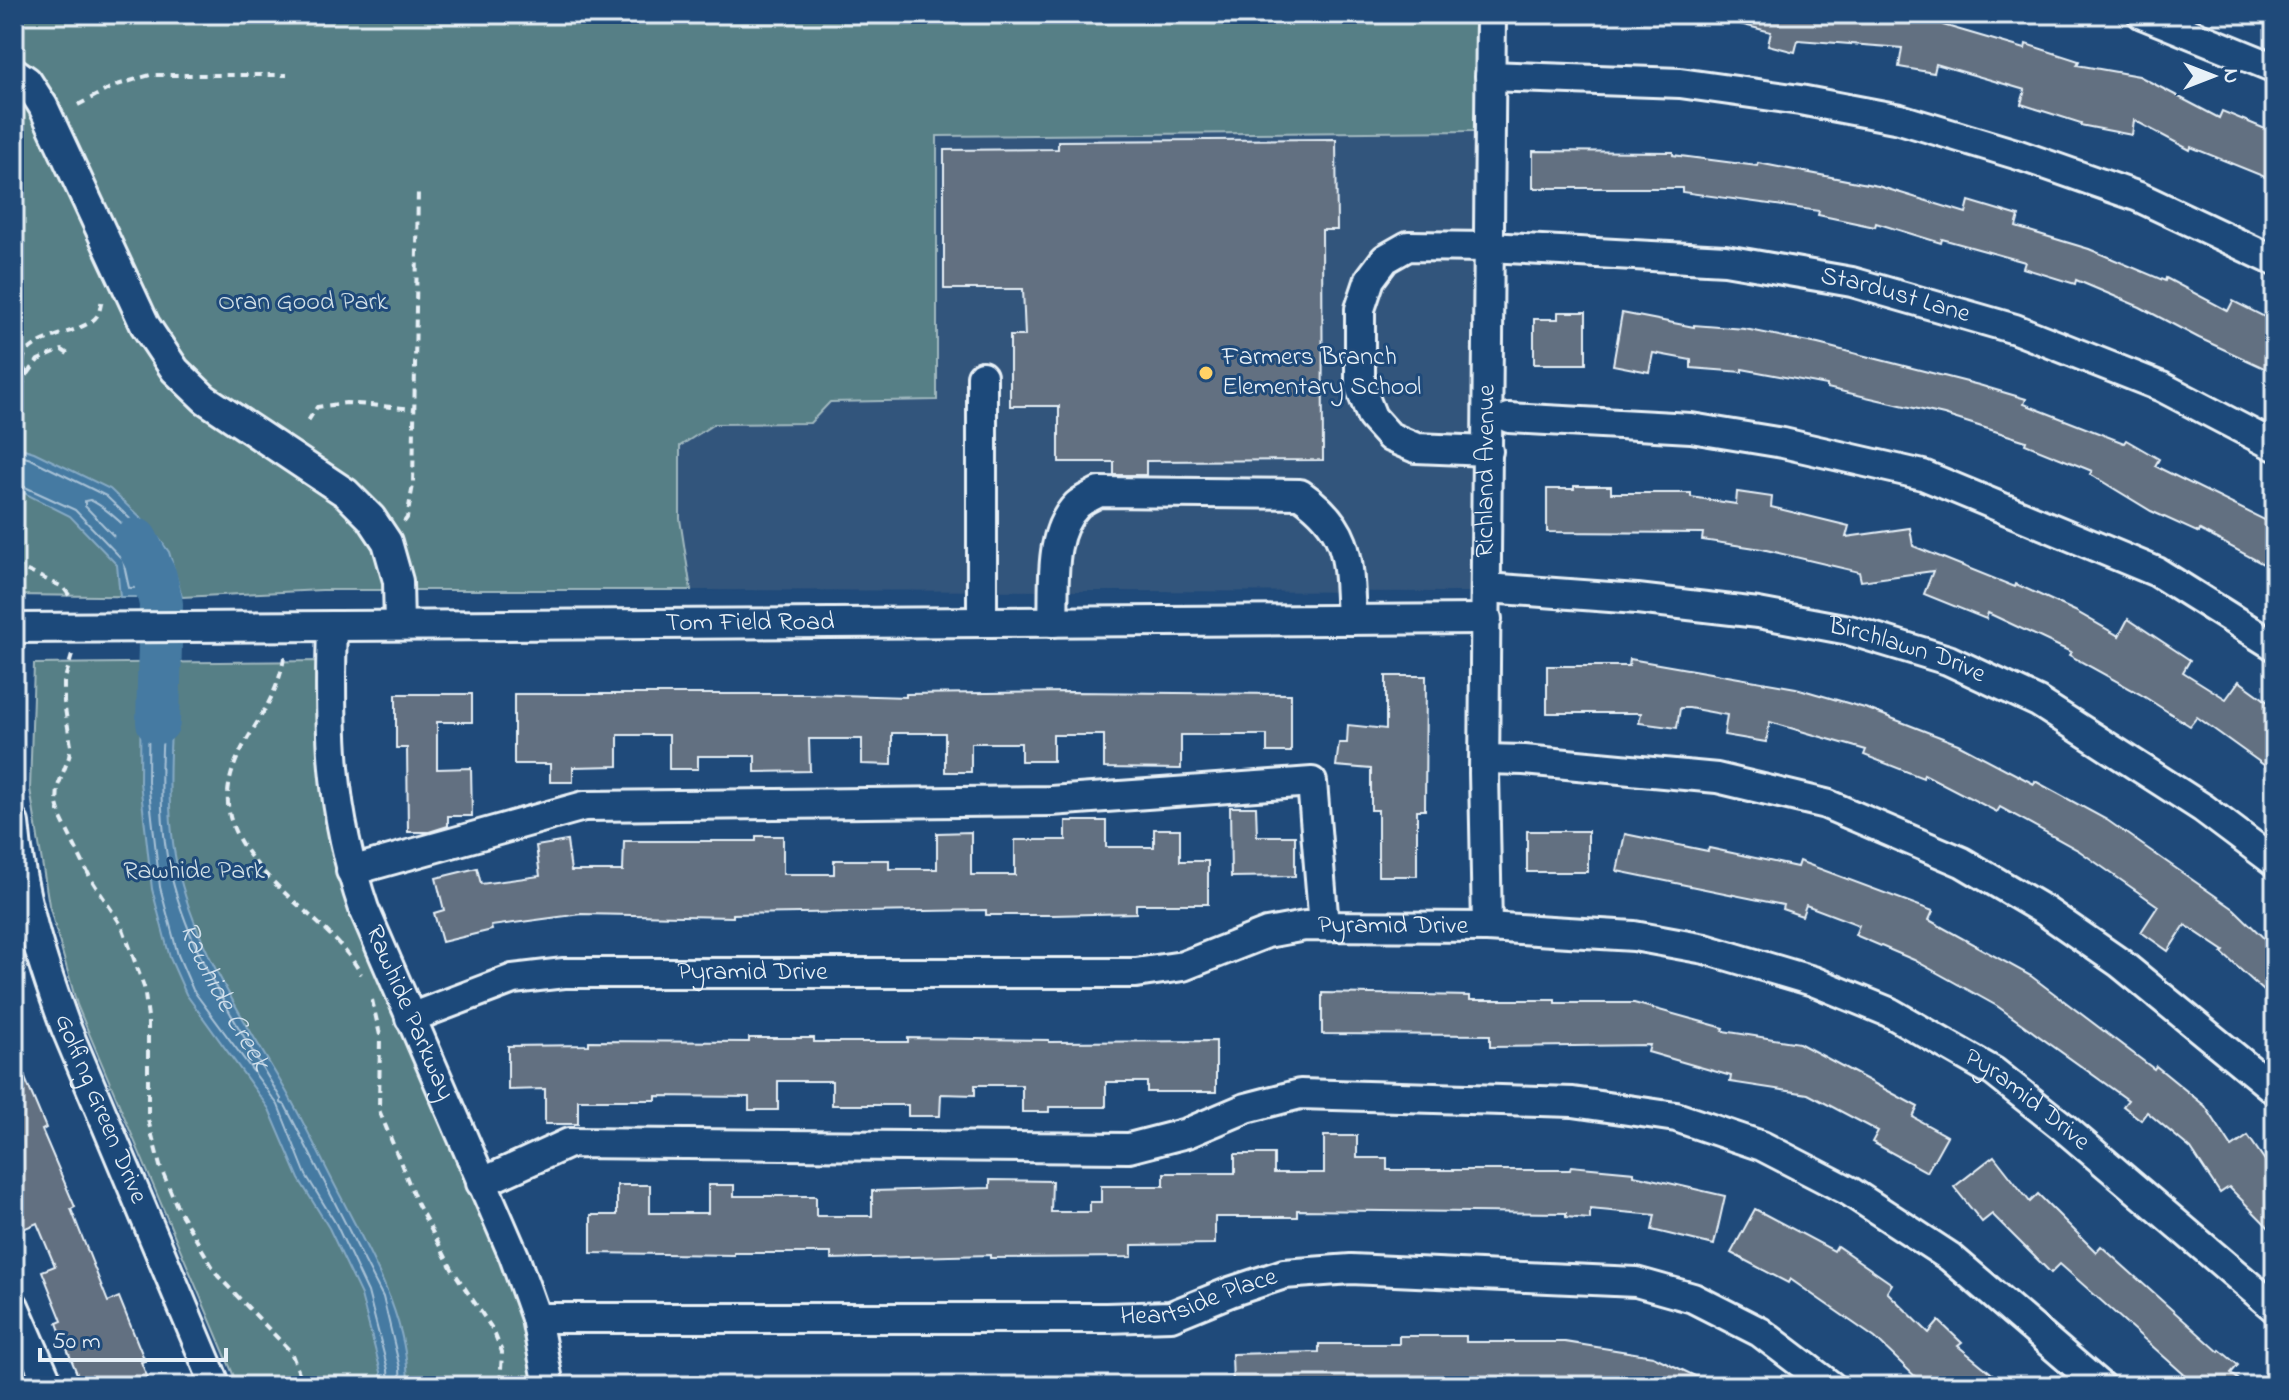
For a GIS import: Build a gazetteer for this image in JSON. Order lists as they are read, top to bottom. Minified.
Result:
{"streets":{"street":["Stardust Lane","Richland Avenue","Tom Field Road","Birchlawn Drive","Pyramid Drive","Rawhide Parkway","Golfing Green Drive","Heartside Place"]},"crossings":[["Stardust Lane","Richland Avenue"],["Richland Avenue","Tom Field Road"],["Richland Avenue","Birchlawn Drive"],["Richland Avenue","Pyramid Drive"],["Tom Field Road","Rawhide Parkway"],["Pyramid Drive","Rawhide Parkway"],["Rawhide Parkway","Heartside Place"]],"water":["Rawhide Creek"],"parks":["Oran Good Park","Rawhide Park"],"places":["Farmers Branch Elementary School"],"scale_bar":"50 m","north":"right"}
